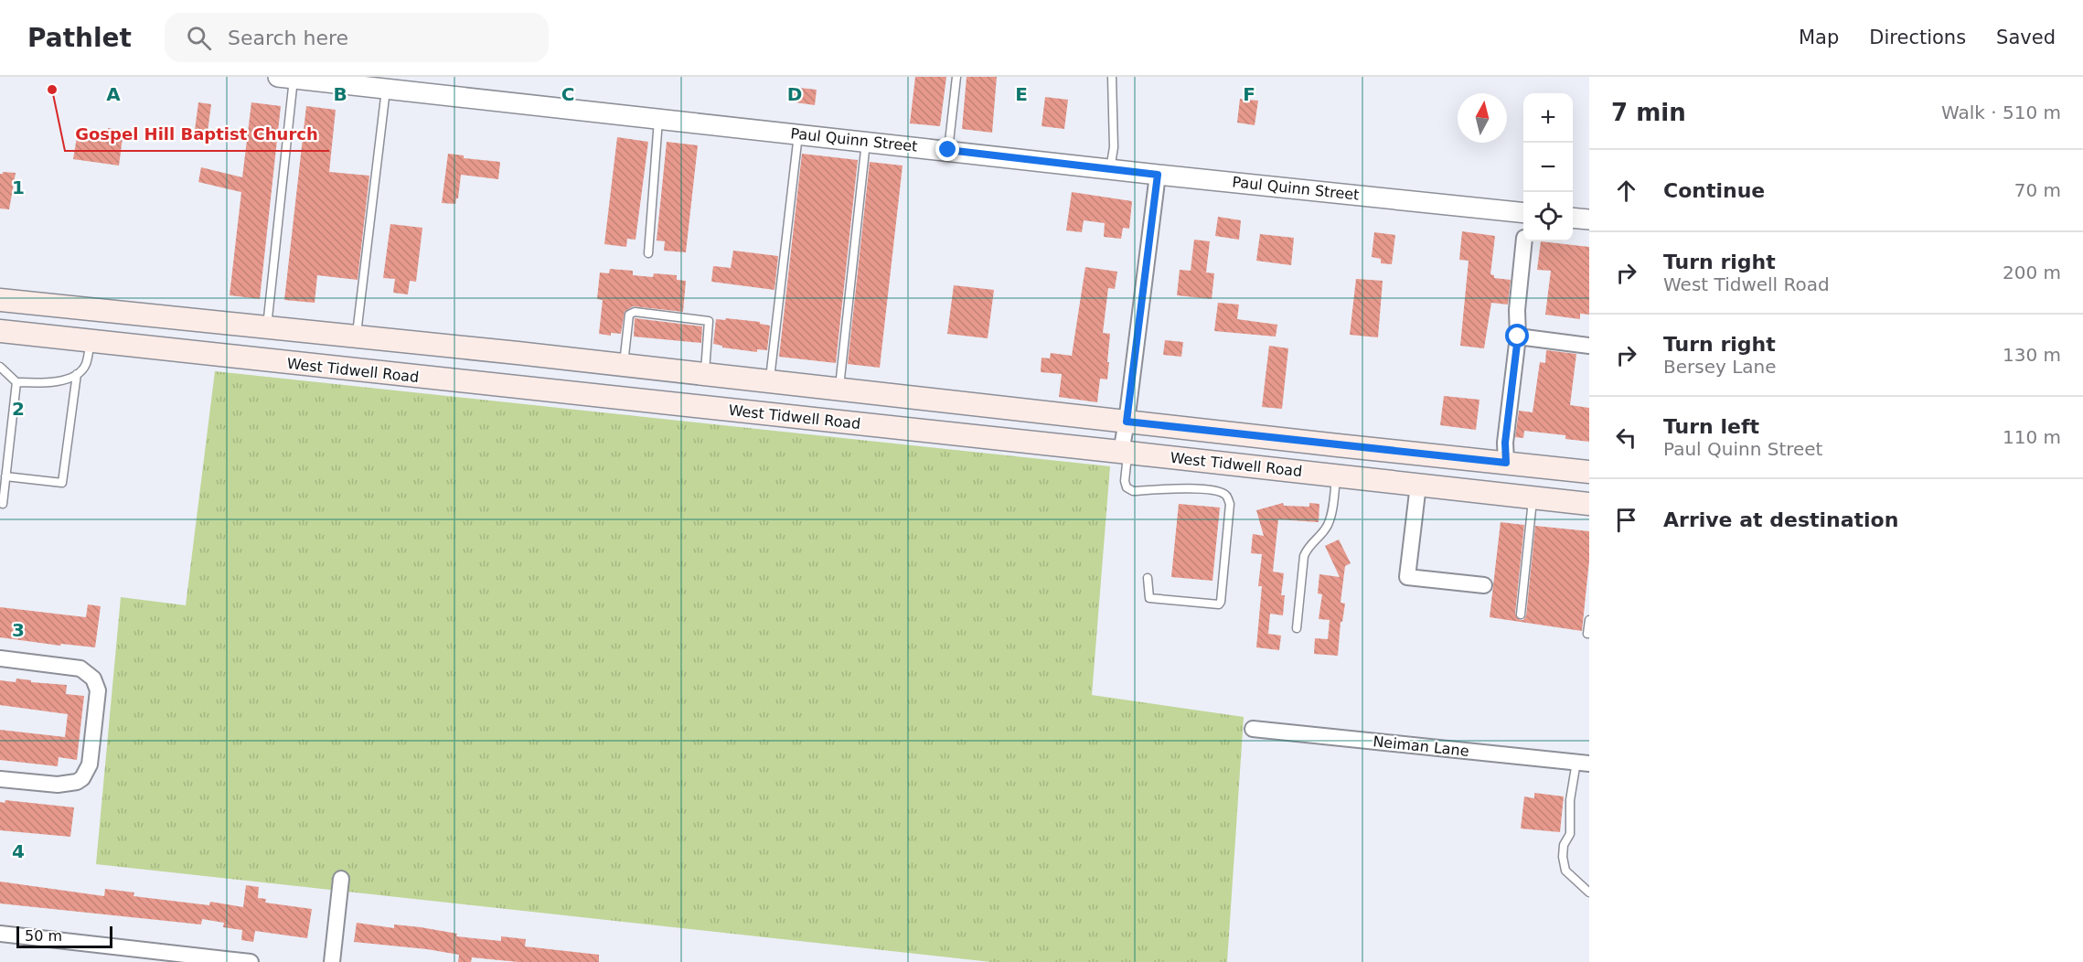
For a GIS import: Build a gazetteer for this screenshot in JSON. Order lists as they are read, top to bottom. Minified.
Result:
{"streets":{"main road":["West Tidwell Road"],"street":["Paul Quinn Street","Neiman Lane"]},"places":["Gospel Hill Baptist Church"],"scale_bar":"50 m","north":"top","page":{"header":"Pathlet","search":"Search here","nav":["Map","Directions","Saved"],"heading":["7 min","Walk · 510 m"],"map_buttons":["+","−"],"list":[["Continue","70 m"],["Turn right","West Tidwell Road","200 m"],["Turn right","Bersey Lane","130 m"],["Turn left","Paul Quinn Street","110 m"],"Arrive at destination"],"scale":"50 m"},"grid":{"columns":["A","B","C","D","E","F"],"rows":["1","2","3","4"]}}
